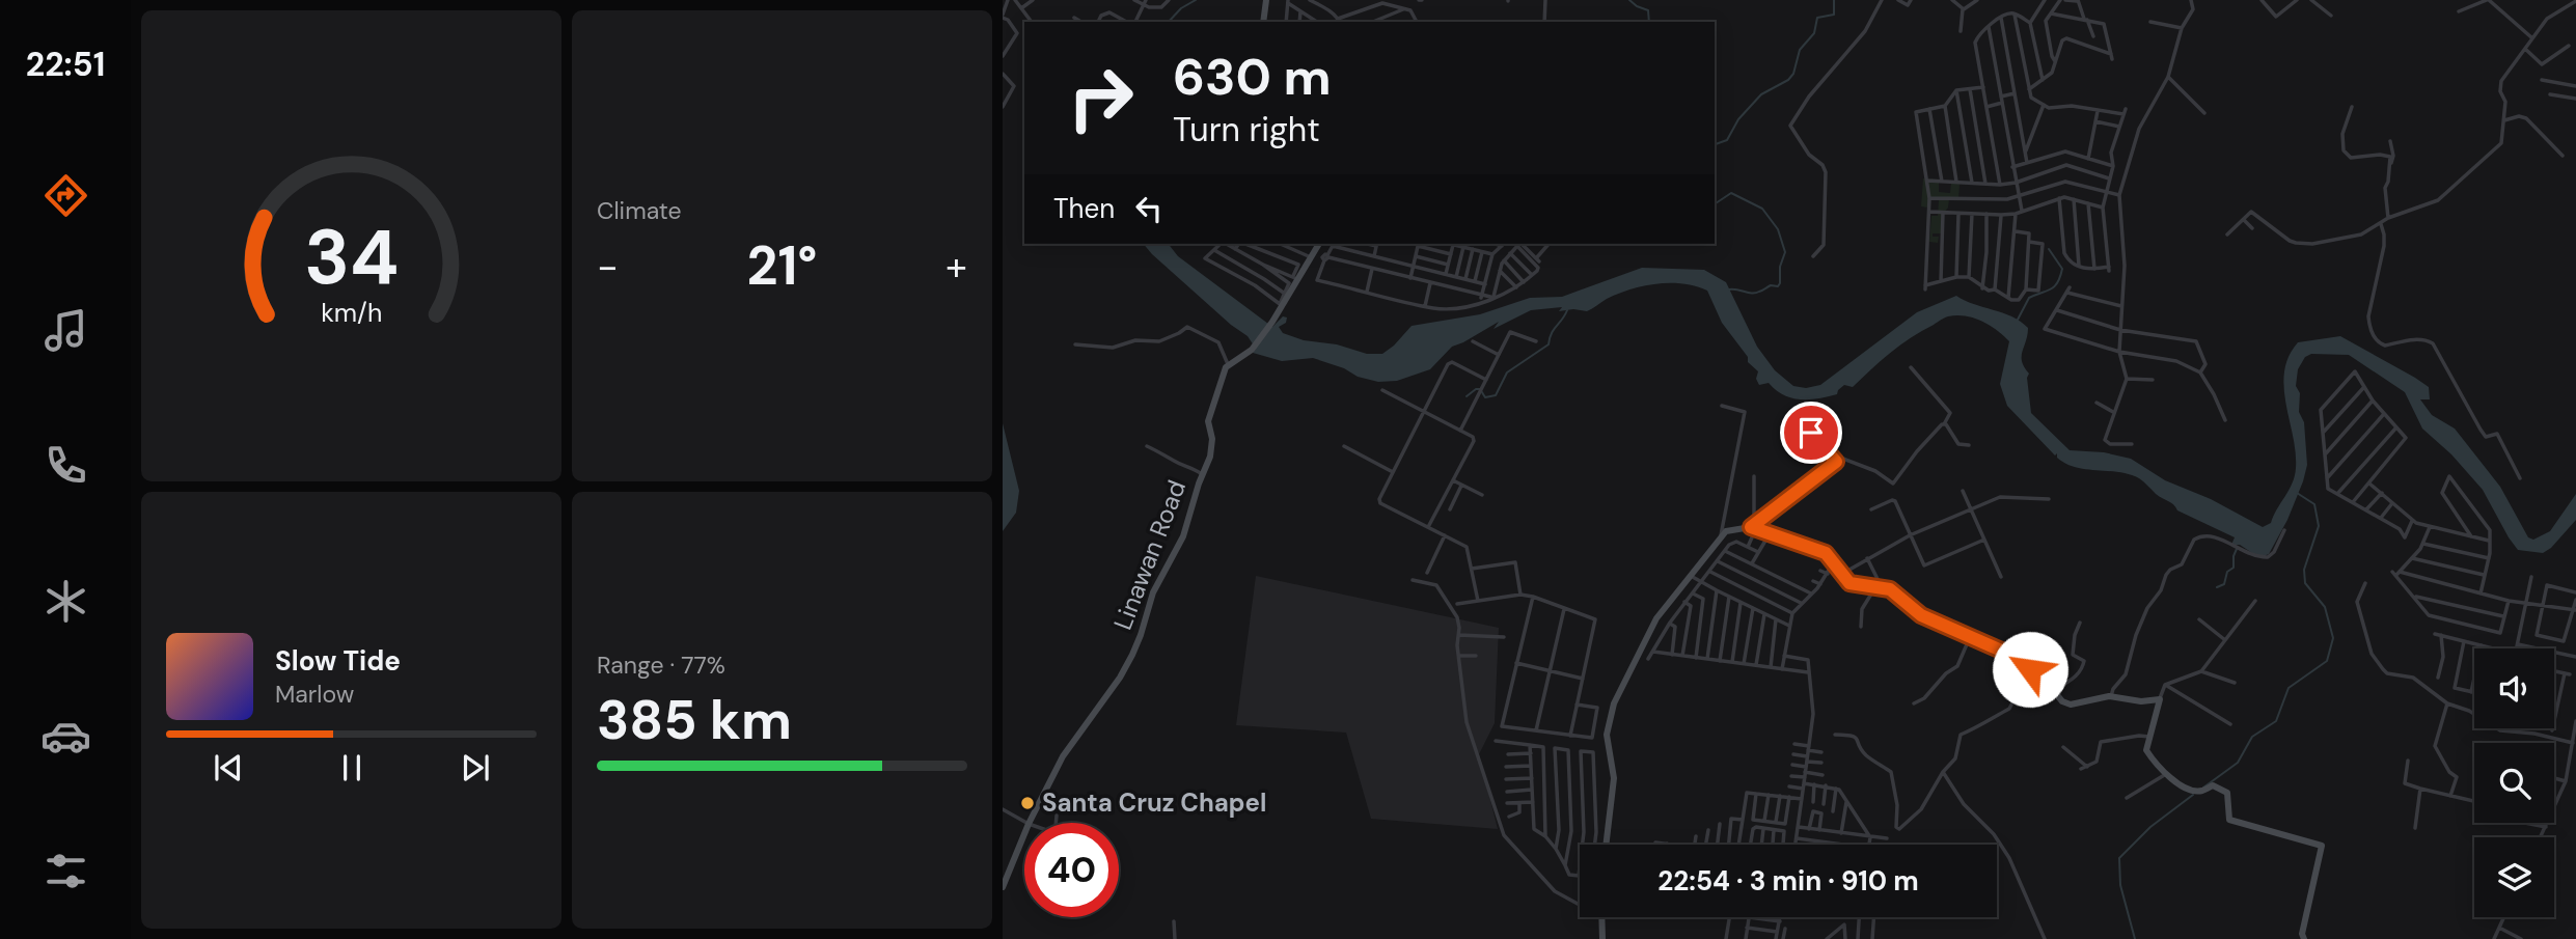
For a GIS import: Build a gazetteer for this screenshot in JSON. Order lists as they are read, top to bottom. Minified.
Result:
{"streets":{"street":["Linawan Road"]},"places":["Santa Cruz Chapel"],"page":{"tabs":"22:51","tile":["Climate",["Range · 77%","385 km"]],"turn":["630 m","Turn right"],"then":"Then","heat":["−","21°","+"],"song":["Slow Tide","Marlow"],"limit":"40","trip":"22:54 · 3 min · 910 m","gauge":["34","km/h"]}}
